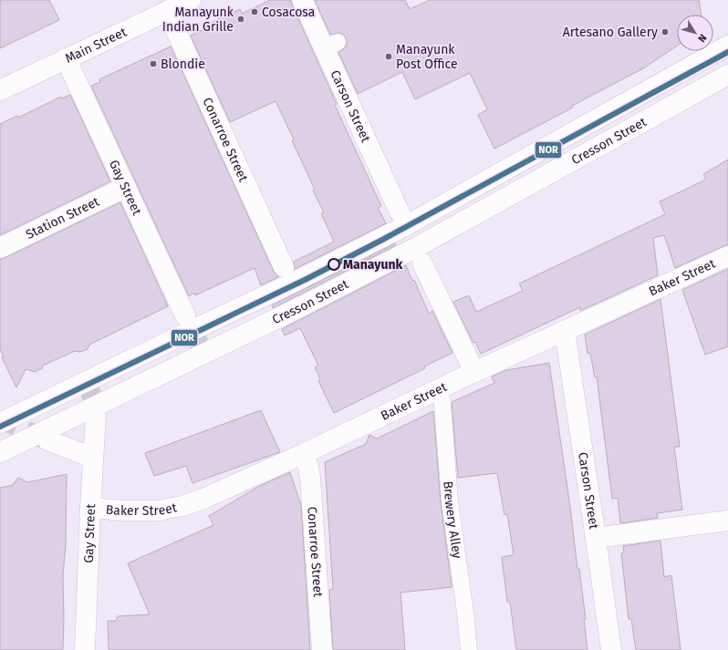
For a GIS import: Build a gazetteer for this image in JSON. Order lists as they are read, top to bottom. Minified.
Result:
{"streets":{"street":["Main Street","Carson Street","Conarroe Street","Cresson Street","Gay Street","Station Street","Baker Street"],"lane":["Brewery Alley"]},"crossings":[["Main Street","Conarroe Street"],["Main Street","Gay Street"],["Carson Street","Baker Street"],["Conarroe Street","Baker Street"],["Gay Street","Station Street"],["Gay Street","Baker Street"],["Baker Street","Brewery Alley"]],"places":["Cosacosa","Manayunk Indian Grille","Artesano Gallery","Manayunk Post Office","Blondie","Manayunk"],"lines":["transit line NOR"],"north":"bottom right"}
